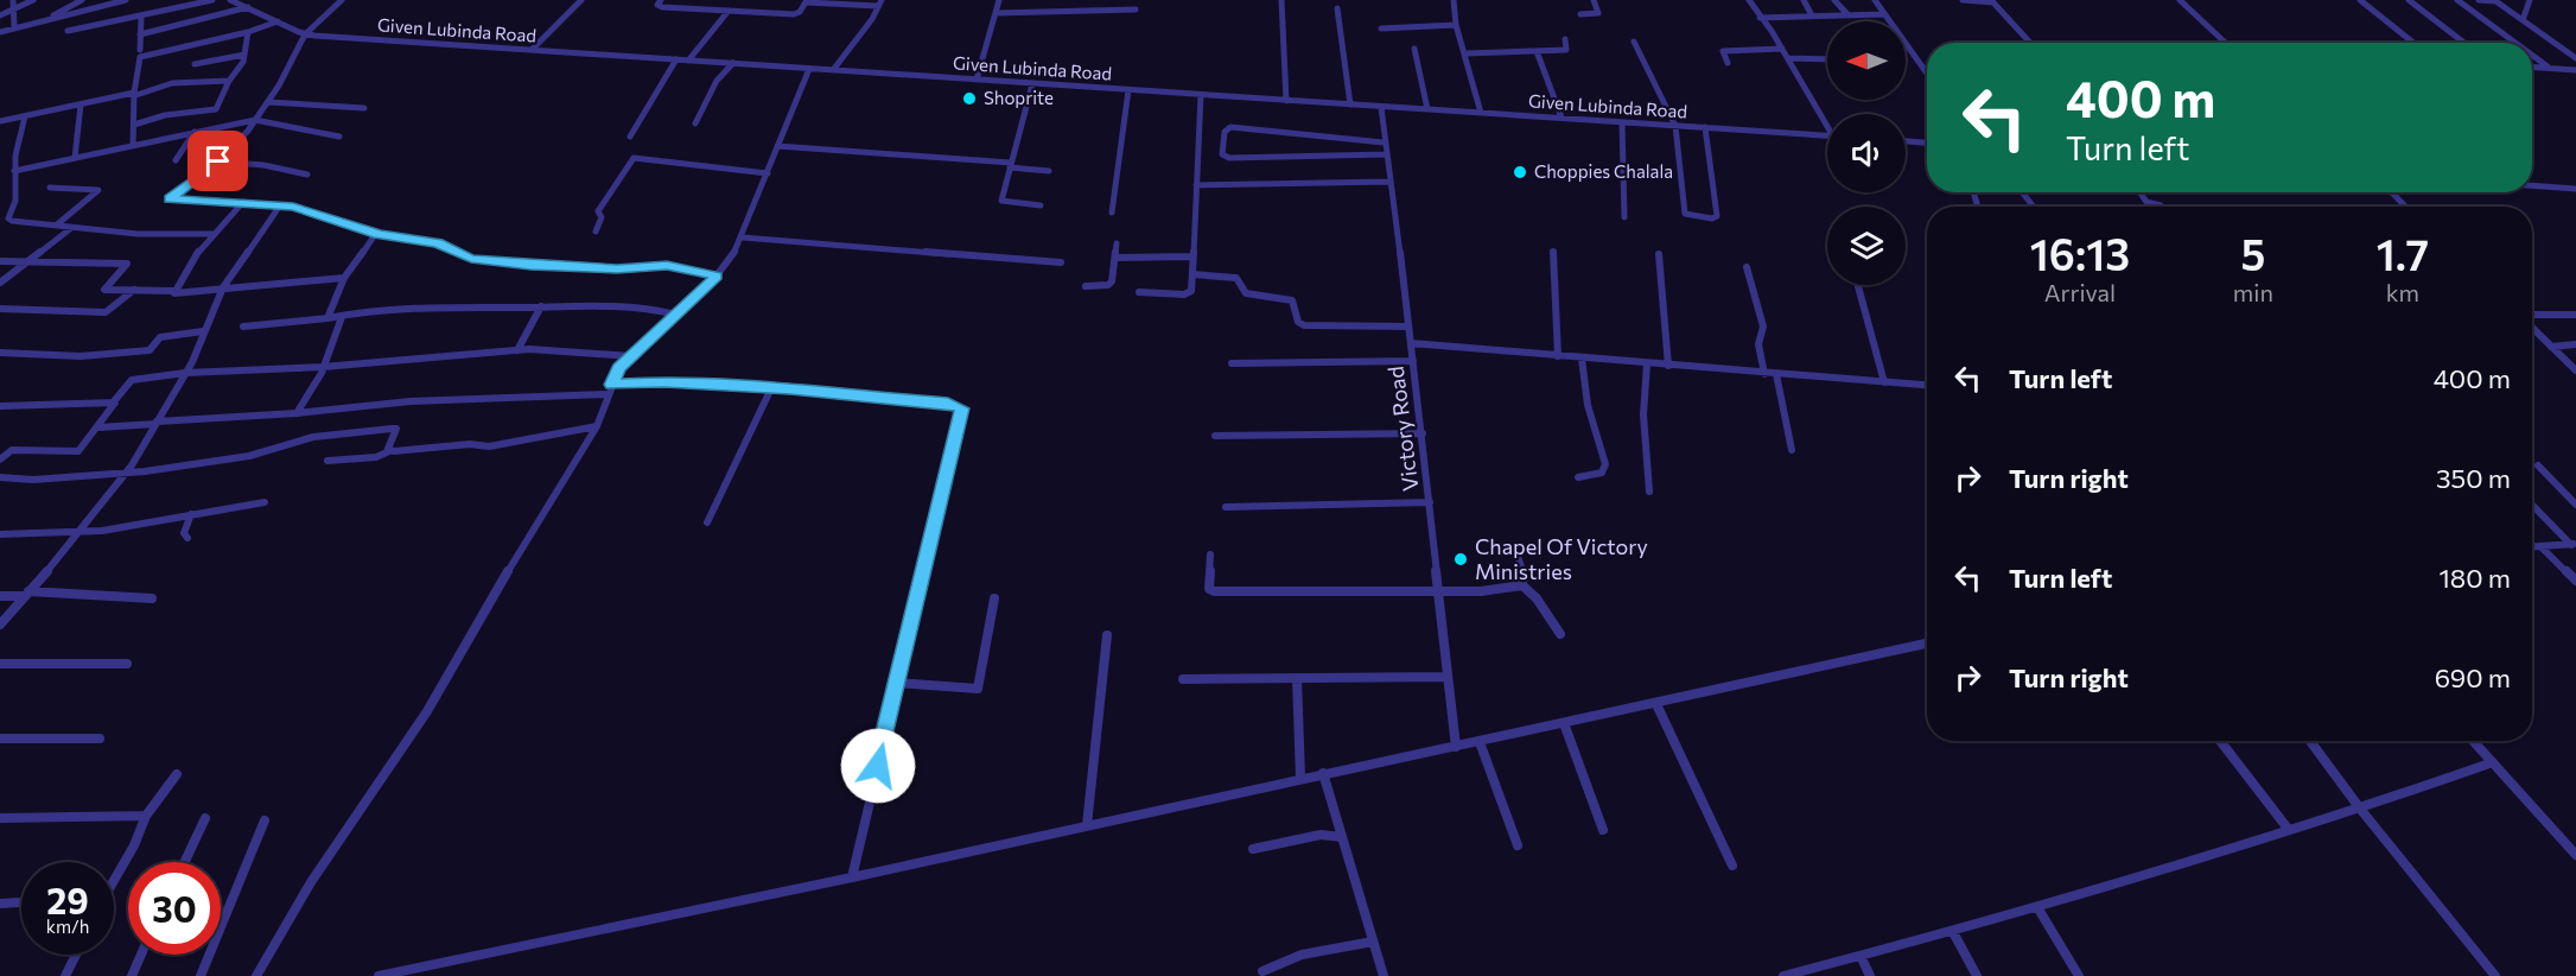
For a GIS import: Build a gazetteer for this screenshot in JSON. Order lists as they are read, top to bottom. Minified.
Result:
{"streets":{"street":["Given Lubinda Road","Victory Road"]},"crossings":[["Given Lubinda Road","Victory Road"]],"places":["Shoprite","Choppies Chalala","Chapel Of Victory Ministries"],"north":"left","page":{"turn":["400 m","Turn left"],"eta":["16:13","Arrival","5","min","1.7","km"],"list":[{"name":"Turn left","value":"400 m"},{"name":"Turn right","value":"350 m"},{"name":"Turn left","value":"180 m"},{"name":"Turn right","value":"690 m"}],"speed":"29 km/h","limit":"30"}}
